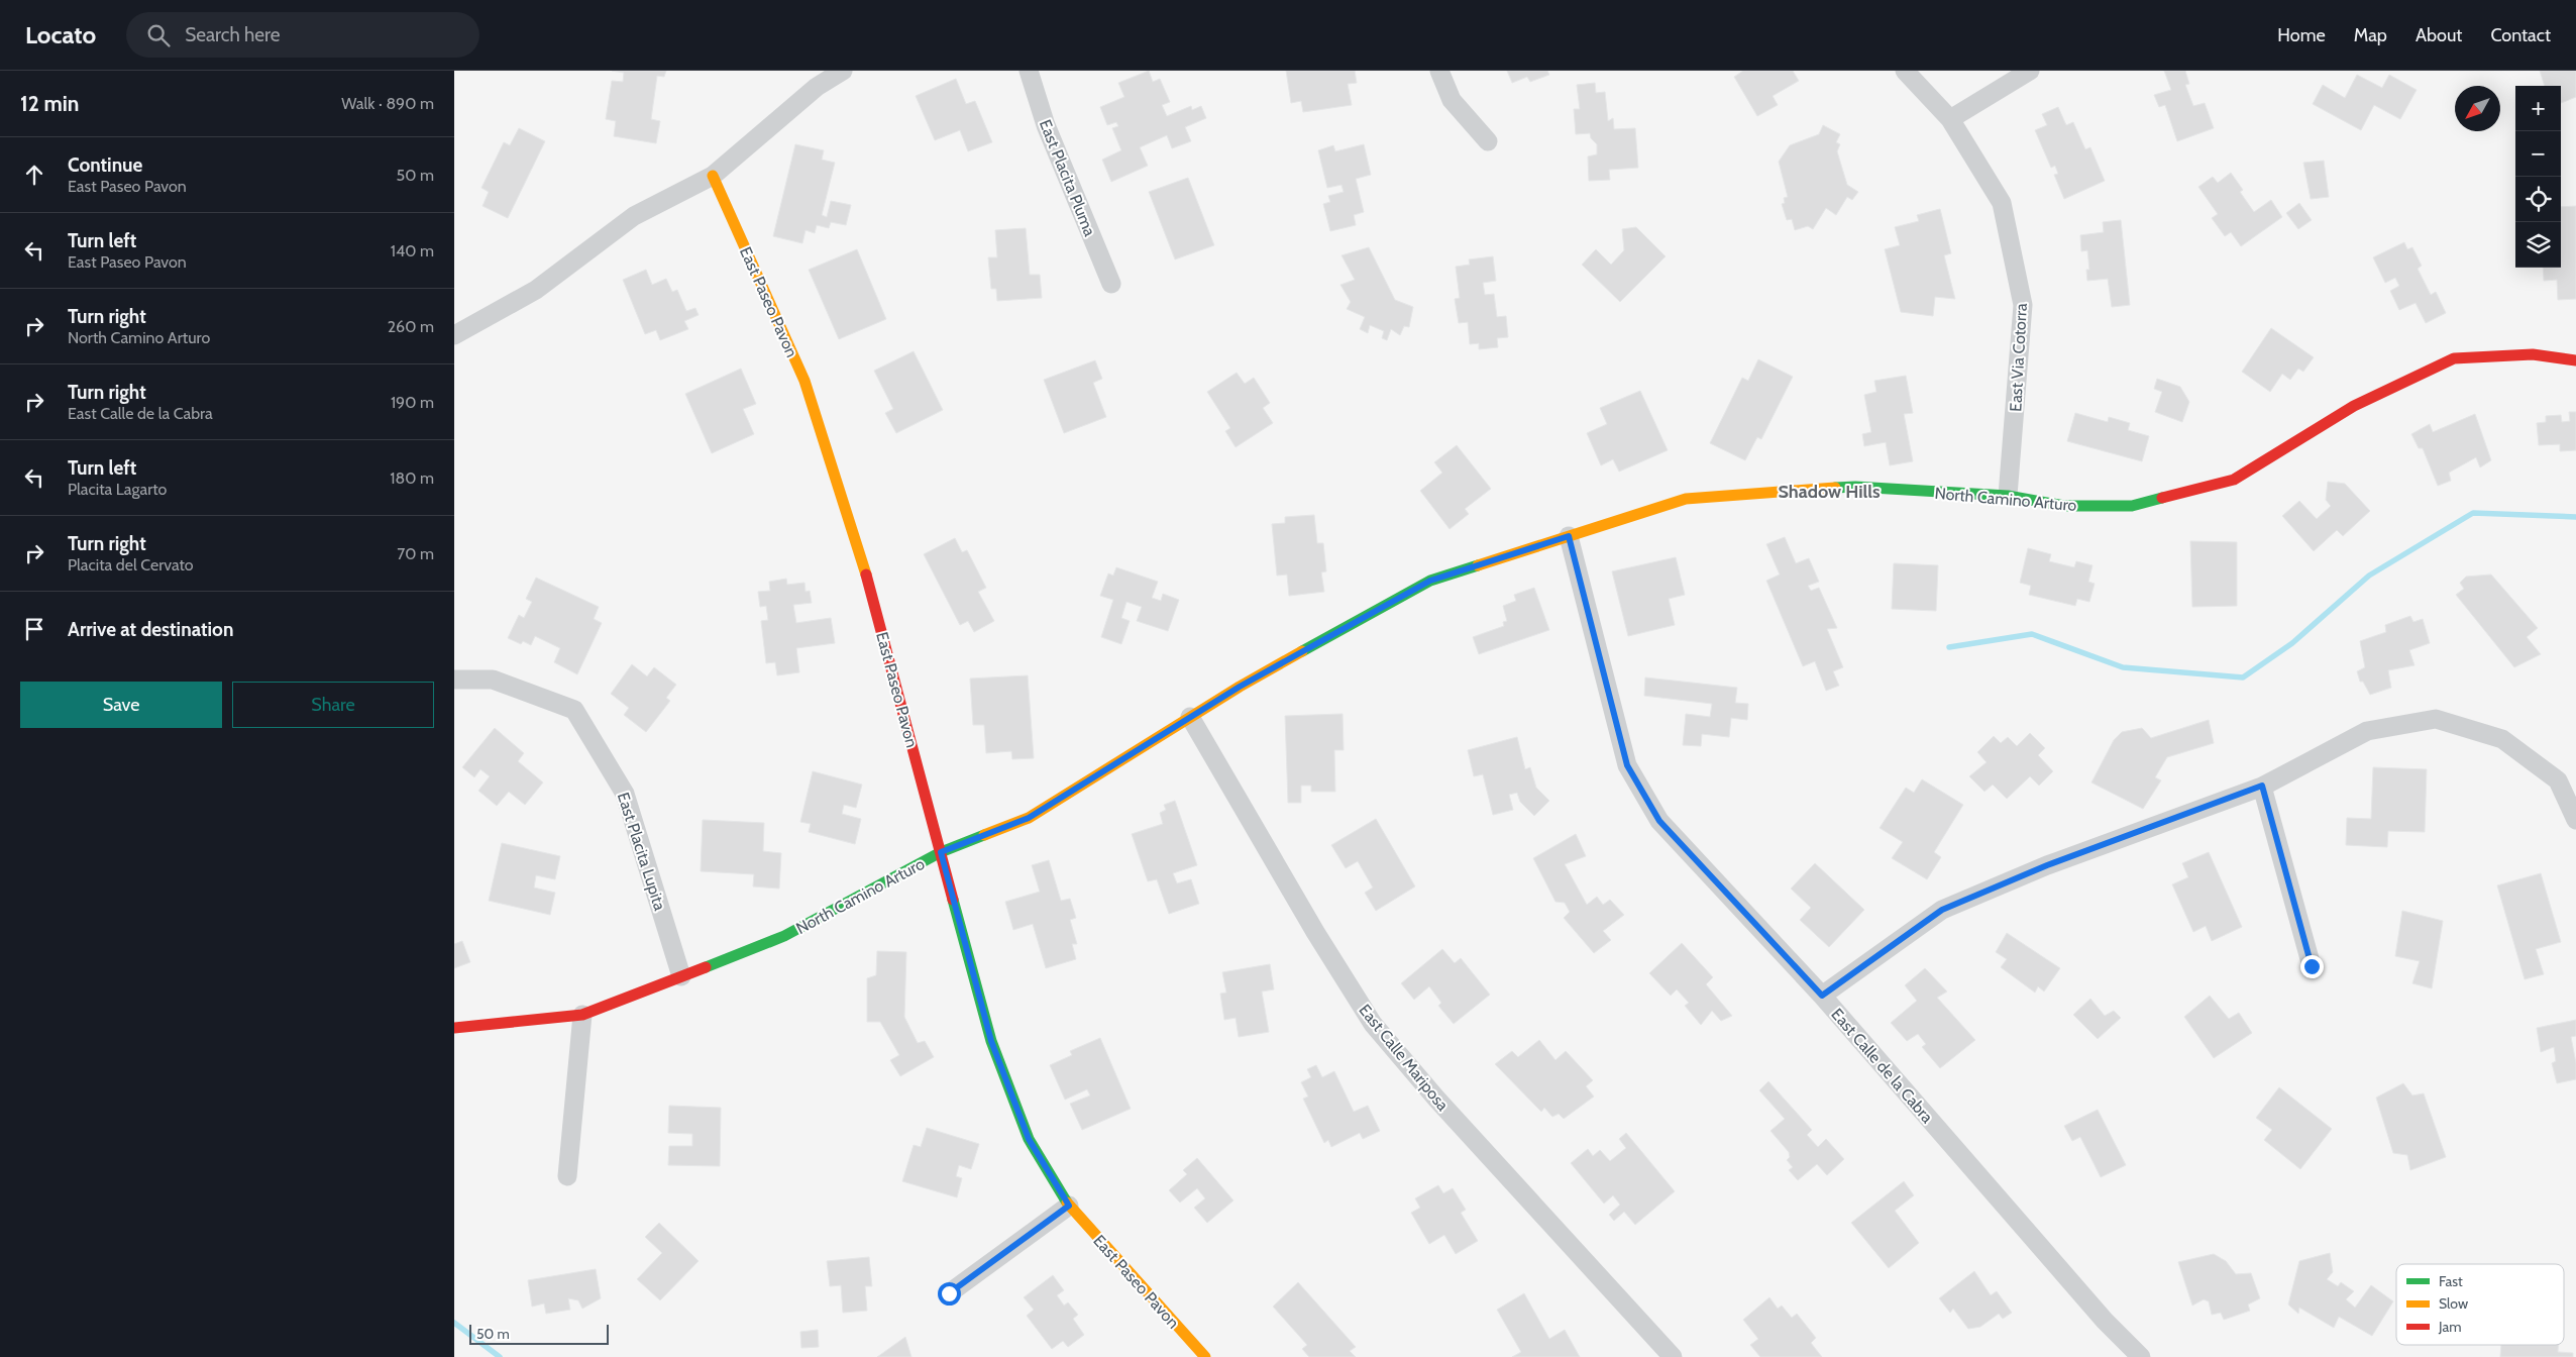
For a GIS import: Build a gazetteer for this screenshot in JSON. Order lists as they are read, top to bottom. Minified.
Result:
{"streets":{"street":["East Placita Pluma","East Paseo Pavon","East Via Cotorra","North Camino Arturo","East Placita Lupita","East Calle Mariposa","East Calle de la Cabra"]},"crossings":[["East Paseo Pavon","North Camino Arturo"],["East Via Cotorra","North Camino Arturo"],["North Camino Arturo","East Placita Lupita"],["North Camino Arturo","East Calle Mariposa"],["North Camino Arturo","East Calle de la Cabra"]],"districts":["Shadow Hills"],"legend":["Fast","Slow","Jam"],"scale_bar":"50 m","north":"bottom left","page":{"header":"Locato","search":"Search here","nav":["Home","Map","About","Contact"],"heading":["12 min","Walk · 890 m"],"map_buttons":["+","−"],"list":[["Continue","East Paseo Pavon","50 m"],["Turn left","East Paseo Pavon","140 m"],["Turn right","North Camino Arturo","260 m"],["Turn right","East Calle de la Cabra","190 m"],["Turn left","Placita Lagarto","180 m"],["Turn right","Placita del Cervato","70 m"],"Arrive at destination"],"buttons":["Save","Share"],"scale":"50 m"}}
